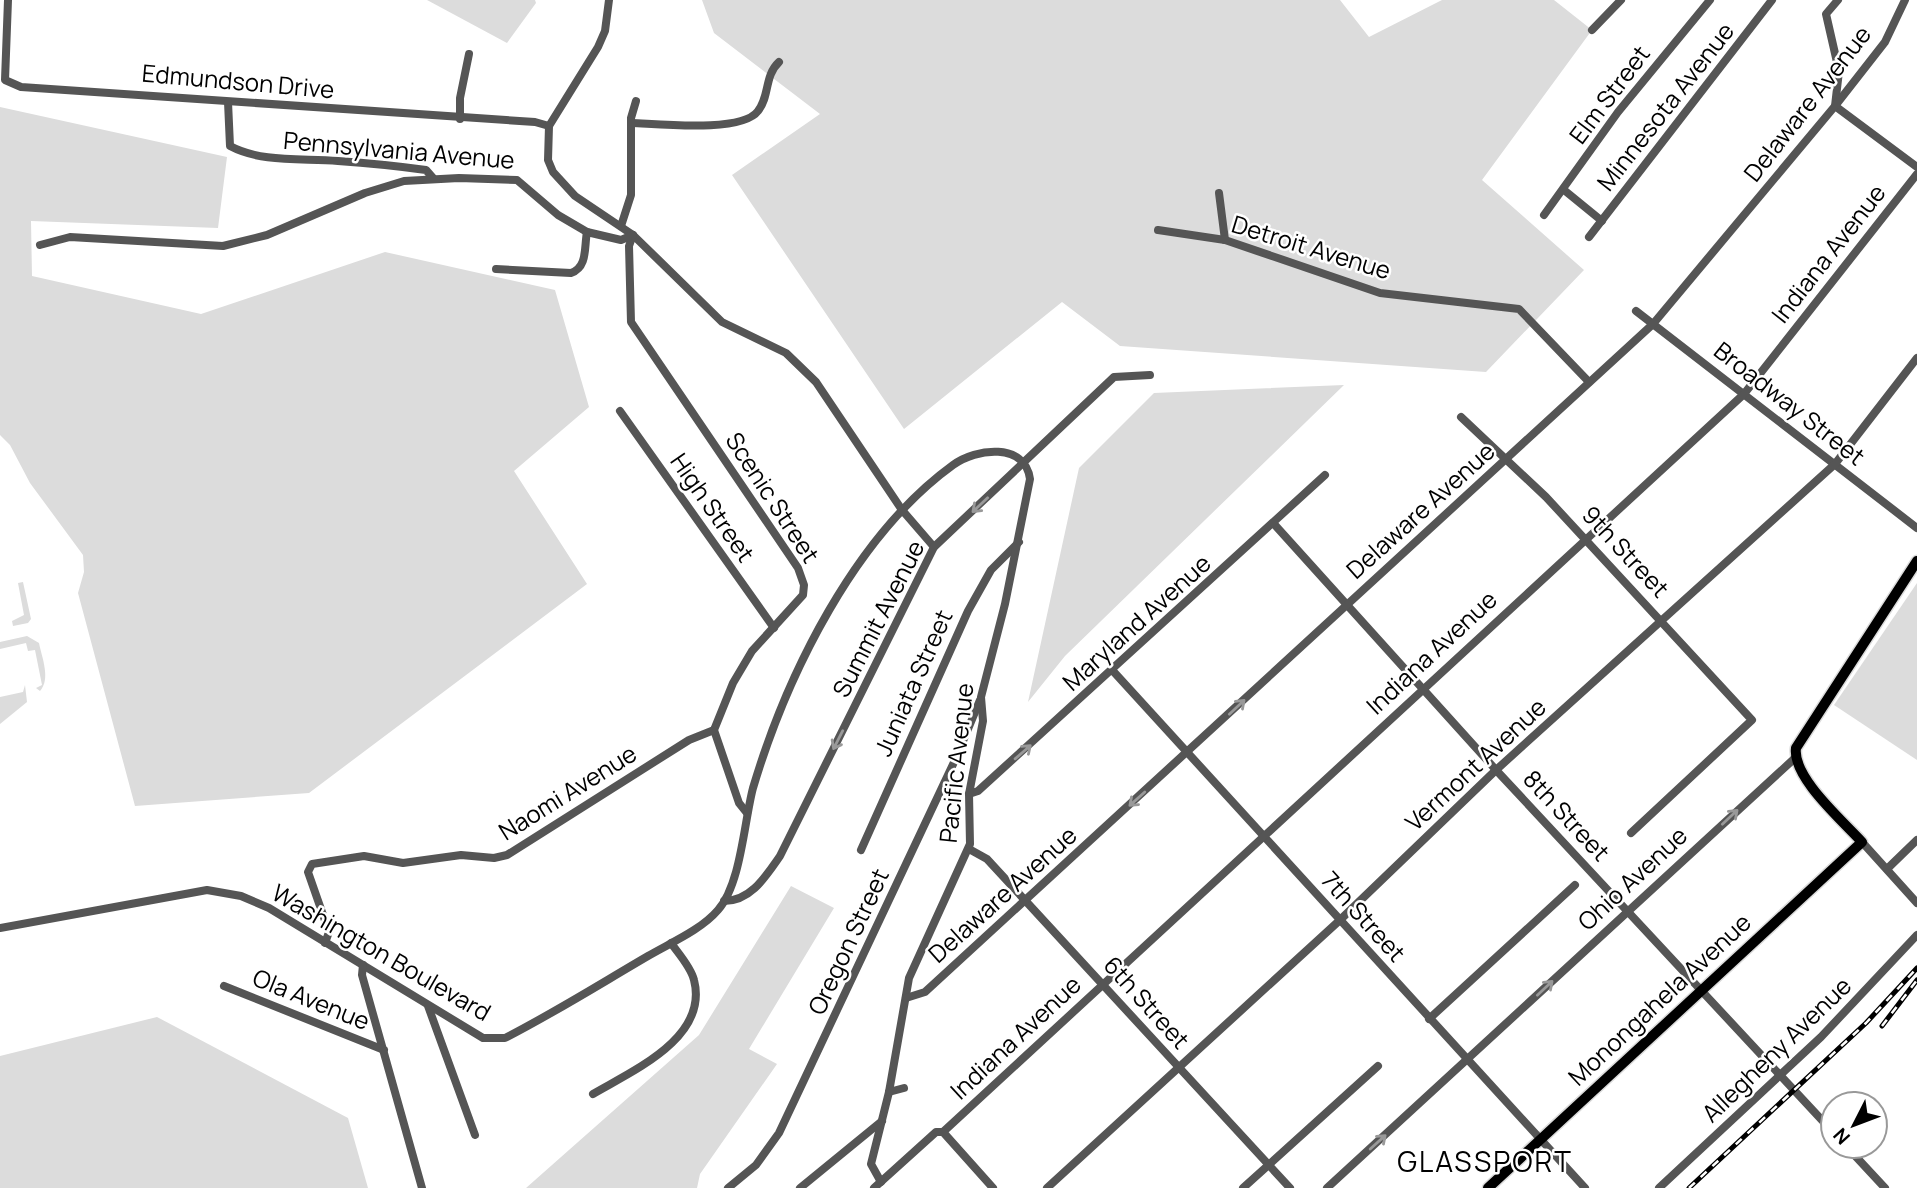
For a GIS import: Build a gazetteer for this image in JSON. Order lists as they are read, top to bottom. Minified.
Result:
{"streets":{"main road":["Ohio Avenue","Monongahela Avenue"],"street":["Edmundson Drive","Elm Street","Delaware Avenue","Minnesota Avenue","Pennsylvania Avenue","Detroit Avenue","Indiana Avenue","Broadway Street","Scenic Street","High Street","9th Street","Summit Avenue","Maryland Avenue","Juniata Street","Pacific Avenue","Vermont Avenue","Naomi Avenue","8th Street","7th Street","Oregon Street","Washington Boulevard","Ola Avenue","6th Street","Allegheny Avenue"]},"crossings":[["Edmundson Drive","Pennsylvania Avenue"],["Delaware Avenue","Detroit Avenue"],["Delaware Avenue","Broadway Street"],["Delaware Avenue","9th Street"],["Delaware Avenue","Pacific Avenue"],["Delaware Avenue","8th Street"],["Delaware Avenue","7th Street"],["Delaware Avenue","6th Street"],["Pennsylvania Avenue","Scenic Street"],["Indiana Avenue","Broadway Street"],["Indiana Avenue","9th Street"],["Indiana Avenue","Pacific Avenue"],["Indiana Avenue","8th Street"],["Indiana Avenue","7th Street"],["Indiana Avenue","6th Street"],["Broadway Street","Vermont Avenue"],["Scenic Street","High Street"],["Scenic Street","Naomi Avenue"],["9th Street","Vermont Avenue"],["Summit Avenue","Pacific Avenue"],["Summit Avenue","Washington Boulevard"],["Maryland Avenue","Pacific Avenue"],["Maryland Avenue","8th Street"],["Maryland Avenue","7th Street"],["Juniata Street","Pacific Avenue"],["Pacific Avenue","Oregon Street"],["Pacific Avenue","6th Street"],["Vermont Avenue","8th Street"],["Vermont Avenue","7th Street"],["Vermont Avenue","6th Street"],["Naomi Avenue","Washington Boulevard"],["8th Street","Ohio Avenue"],["8th Street","Monongahela Avenue"],["8th Street","Allegheny Avenue"],["Ohio Avenue","7th Street"],["7th Street","Monongahela Avenue"],["Washington Boulevard","Ola Avenue"]],"one_way":["Maryland Avenue","Ohio Avenue"],"districts":["GLASSPORT"],"north":"bottom left"}
